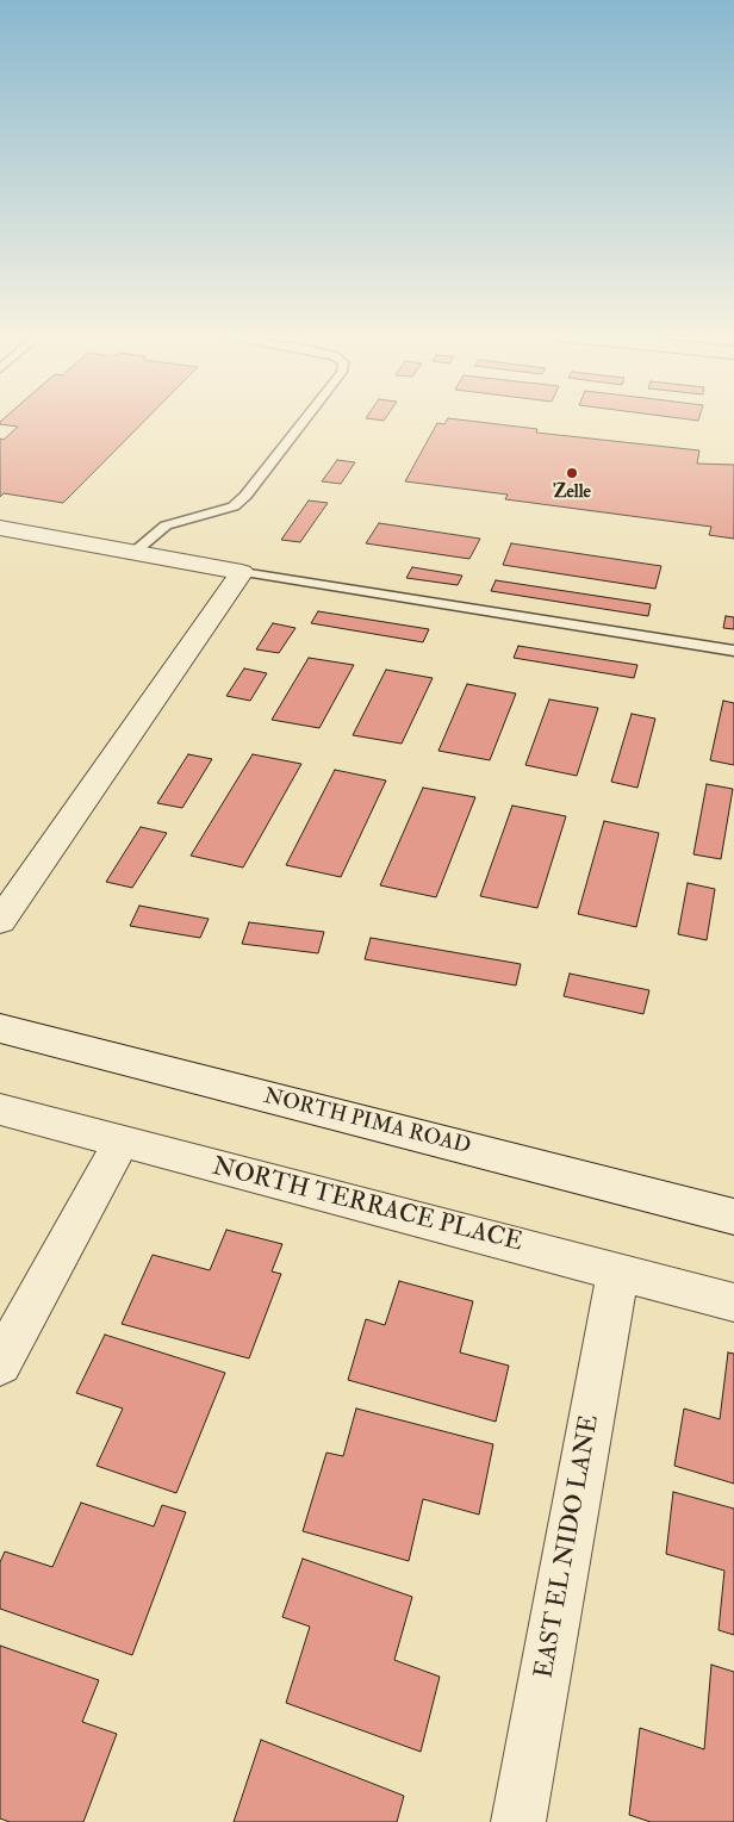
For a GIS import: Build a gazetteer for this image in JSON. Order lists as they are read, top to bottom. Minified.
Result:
{"streets":{"street":["NORTH PIMA ROAD","NORTH TERRACE PLACE","EAST EL NIDO LANE"]},"crossings":[["NORTH TERRACE PLACE","EAST EL NIDO LANE"]],"places":["Zelle"]}
